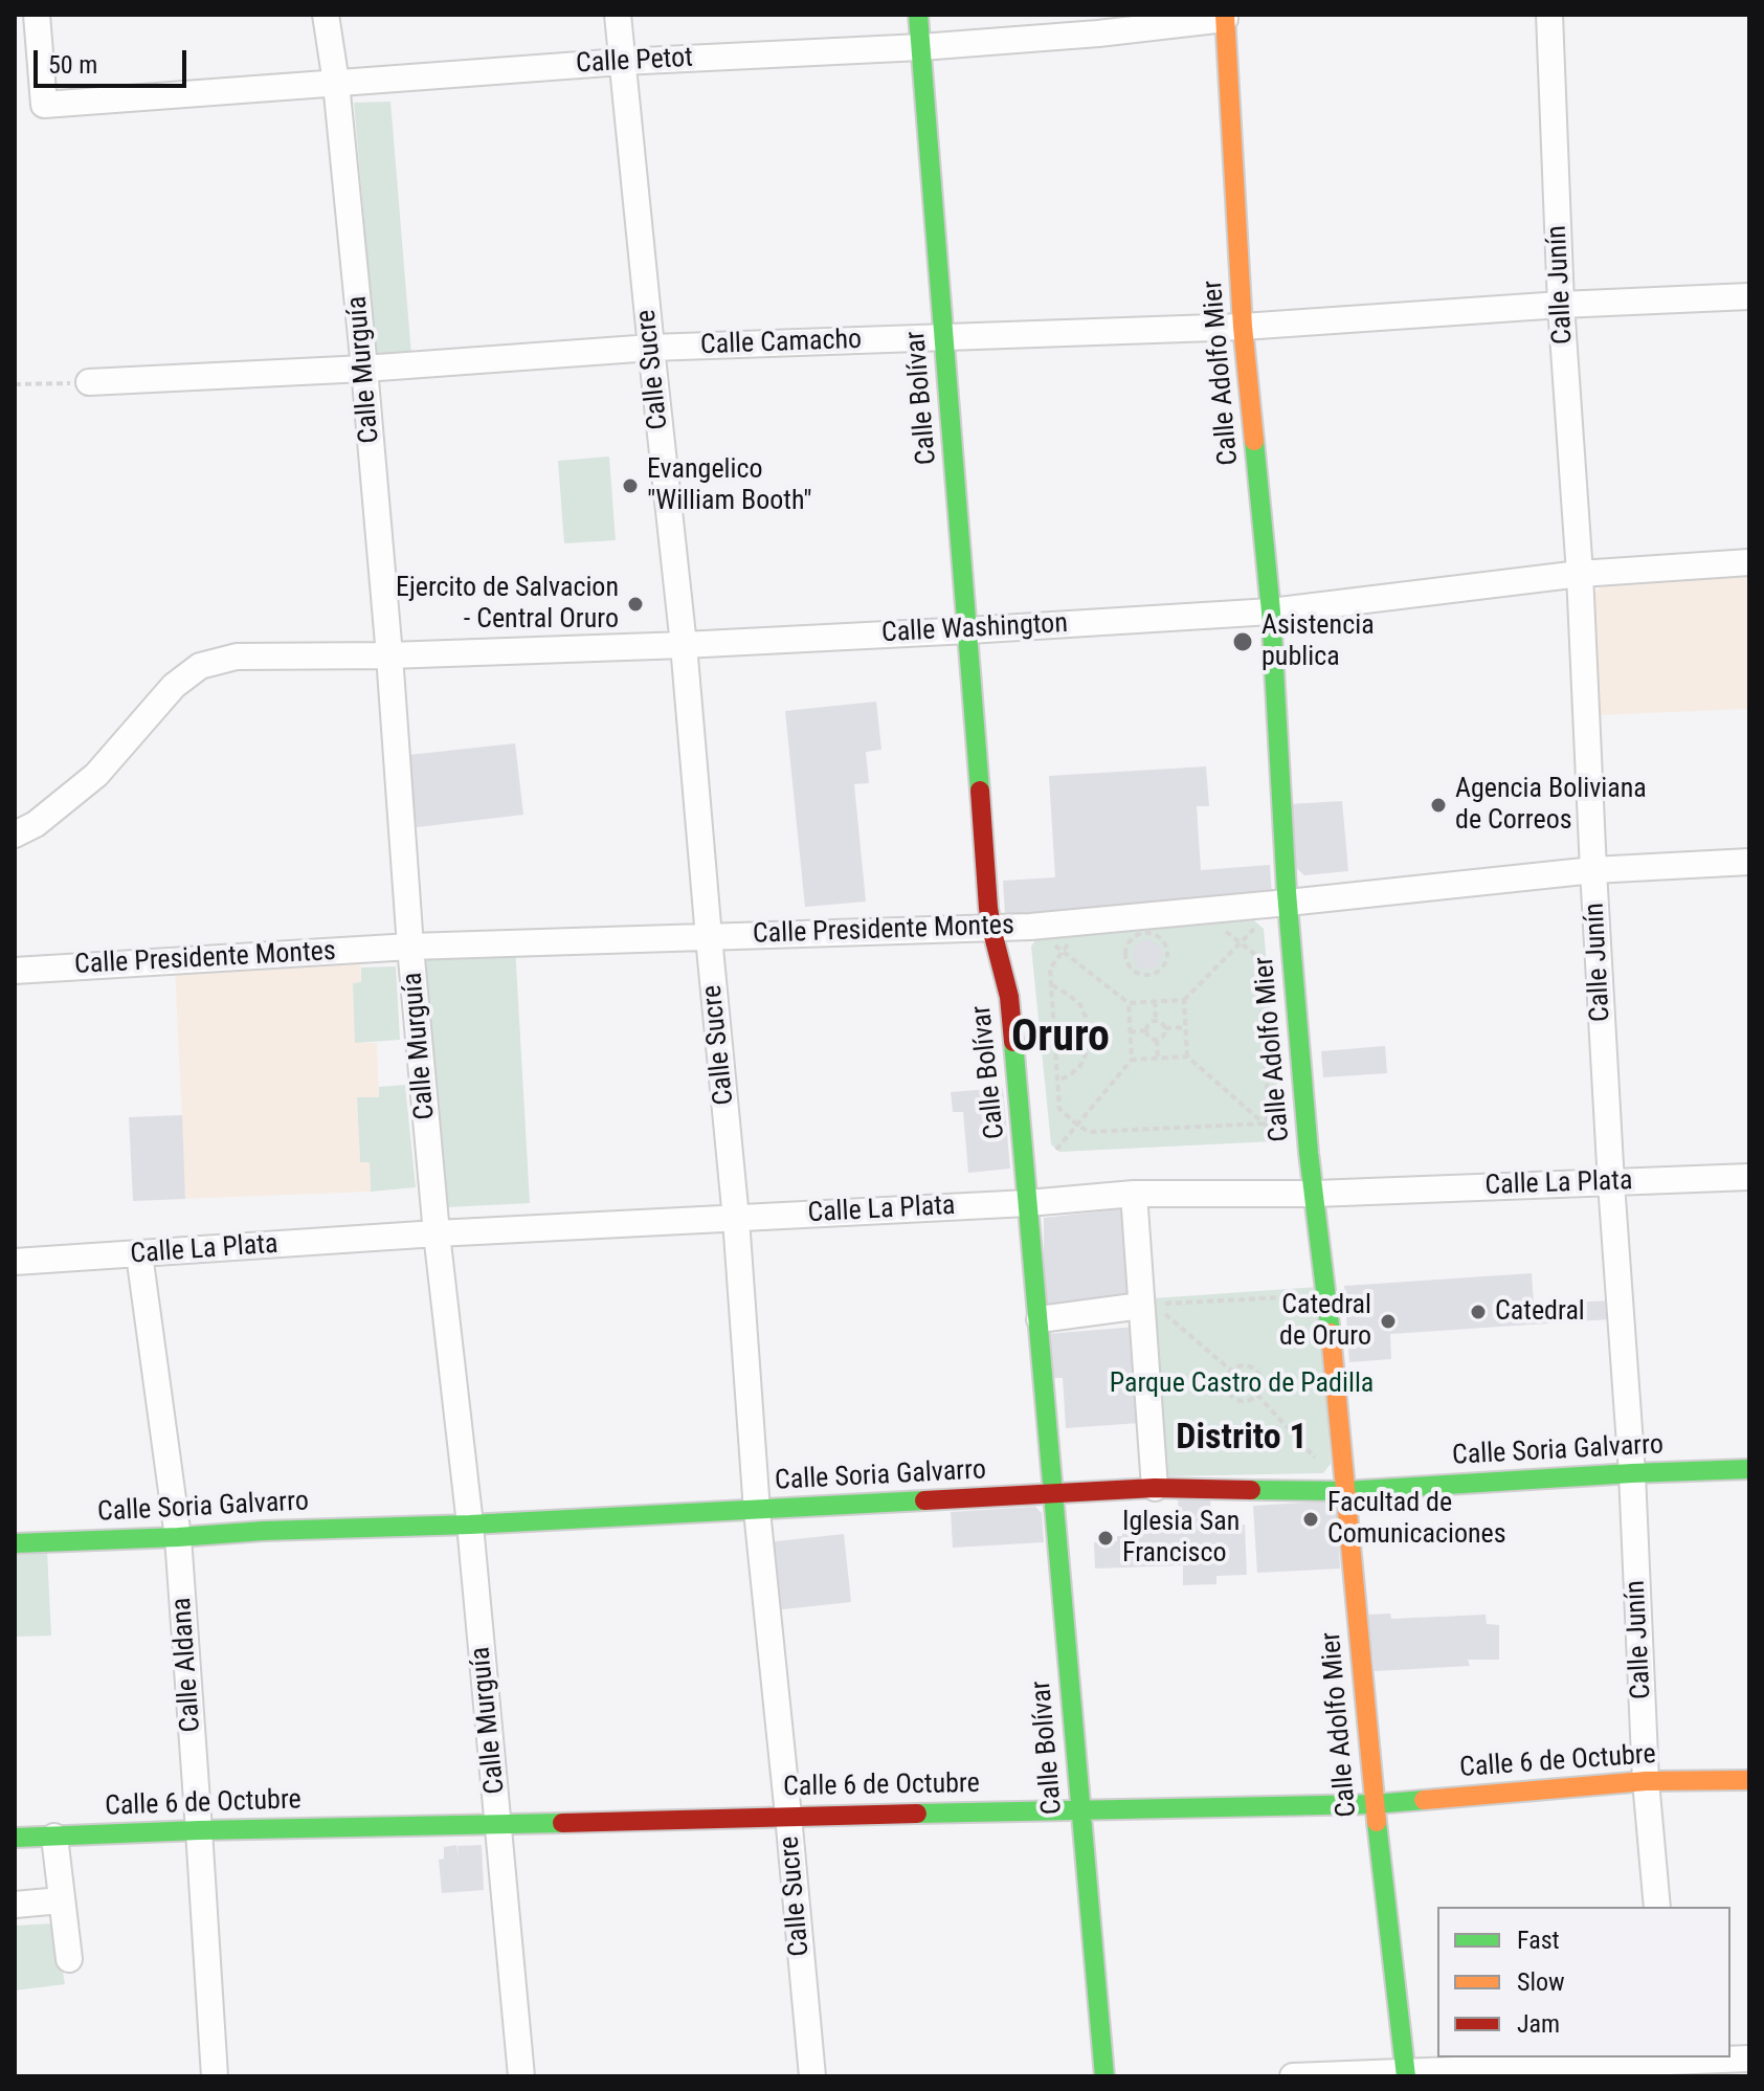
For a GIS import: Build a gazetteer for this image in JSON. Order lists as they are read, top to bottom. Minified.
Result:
{"streets":{"main road":["Calle Adolfo Mier","Calle Bolívar","Calle Soria Galvarro","Calle 6 de Octubre"],"street":["Calle Petot","Calle Junín","Calle Camacho","Calle Murguía","Calle Sucre","Calle Washington","Calle Presidente Montes","Calle La Plata","Calle Aldana"]},"crossings":[["Calle Petot","Calle Murguía"],["Calle Petot","Calle Sucre"],["Calle Petot","Calle Adolfo Mier"],["Calle Petot","Calle Bolívar"],["Calle Junín","Calle Camacho"],["Calle Junín","Calle Washington"],["Calle Junín","Calle Presidente Montes"],["Calle Junín","Calle La Plata"],["Calle Junín","Calle Soria Galvarro"],["Calle Junín","Calle 6 de Octubre"],["Calle Camacho","Calle Murguía"],["Calle Camacho","Calle Sucre"],["Calle Camacho","Calle Adolfo Mier"],["Calle Camacho","Calle Bolívar"],["Calle Murguía","Calle Washington"],["Calle Murguía","Calle Presidente Montes"],["Calle Murguía","Calle La Plata"],["Calle Murguía","Calle Soria Galvarro"],["Calle Murguía","Calle 6 de Octubre"],["Calle Sucre","Calle Washington"],["Calle Sucre","Calle Presidente Montes"],["Calle Sucre","Calle La Plata"],["Calle Sucre","Calle Soria Galvarro"],["Calle Sucre","Calle 6 de Octubre"],["Calle Adolfo Mier","Calle Washington"],["Calle Adolfo Mier","Calle Presidente Montes"],["Calle Adolfo Mier","Calle La Plata"],["Calle Adolfo Mier","Calle Soria Galvarro"],["Calle Adolfo Mier","Calle 6 de Octubre"],["Calle Bolívar","Calle Washington"],["Calle Bolívar","Calle Presidente Montes"],["Calle Bolívar","Calle La Plata"],["Calle Bolívar","Calle Soria Galvarro"],["Calle Bolívar","Calle 6 de Octubre"],["Calle La Plata","Calle Aldana"],["Calle Soria Galvarro","Calle Aldana"],["Calle Aldana","Calle 6 de Octubre"]],"districts":["Oruro","Distrito 1"],"parks":["Parque Castro de Padilla"],"places":["Evangelico \"William Booth\"","Ejercito de Salvacion - Central Oruro","Asistencia publica","Agencia Boliviana de Correos","Catedral","Catedral de Oruro","Facultad de Comunicaciones","Iglesia San Francisco"],"legend":["Fast","Slow","Jam"],"scale_bar":"50 m"}
